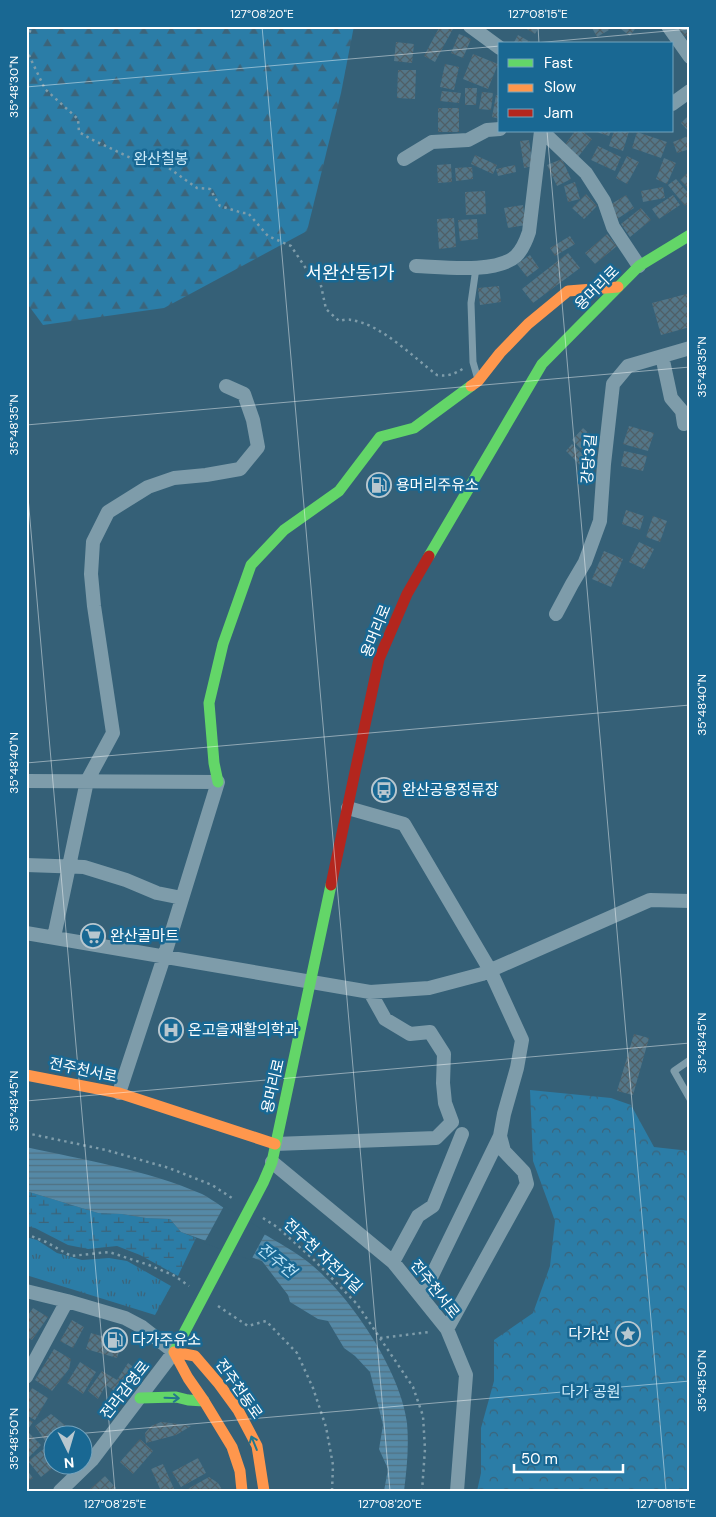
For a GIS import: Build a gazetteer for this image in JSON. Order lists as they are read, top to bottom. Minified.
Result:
{"streets":{"street":["용머리로","강당3길","전주천서로","전주천동로","전라감영로"],"path":["전주천 자전거길"]},"crossings":[["용머리로","전주천서로"],["용머리로","전주천동로"],["용머리로","전라감영로"],["전주천동로","전라감영로"]],"districts":["서완산동1가"],"water":["전주천"],"parks":["완산칠봉","다가 공원"],"places":{"fuel station":["용머리주유소","다가주유소"],"bus stop":["완산공용정류장"],"supermarket":["완산골마트"],"hospital":["온고을재활의학과"],"place":["다가산"]},"legend":["Fast","Slow","Jam"],"scale_bar":"50 m","north":"bottom","coordinates":["127°08'20\"E","127°08'15\"E","35°48'30\"N","35°48'35\"N","35°48'40\"N","35°48'45\"N","35°48'50\"N","127°08'25\"E"]}
